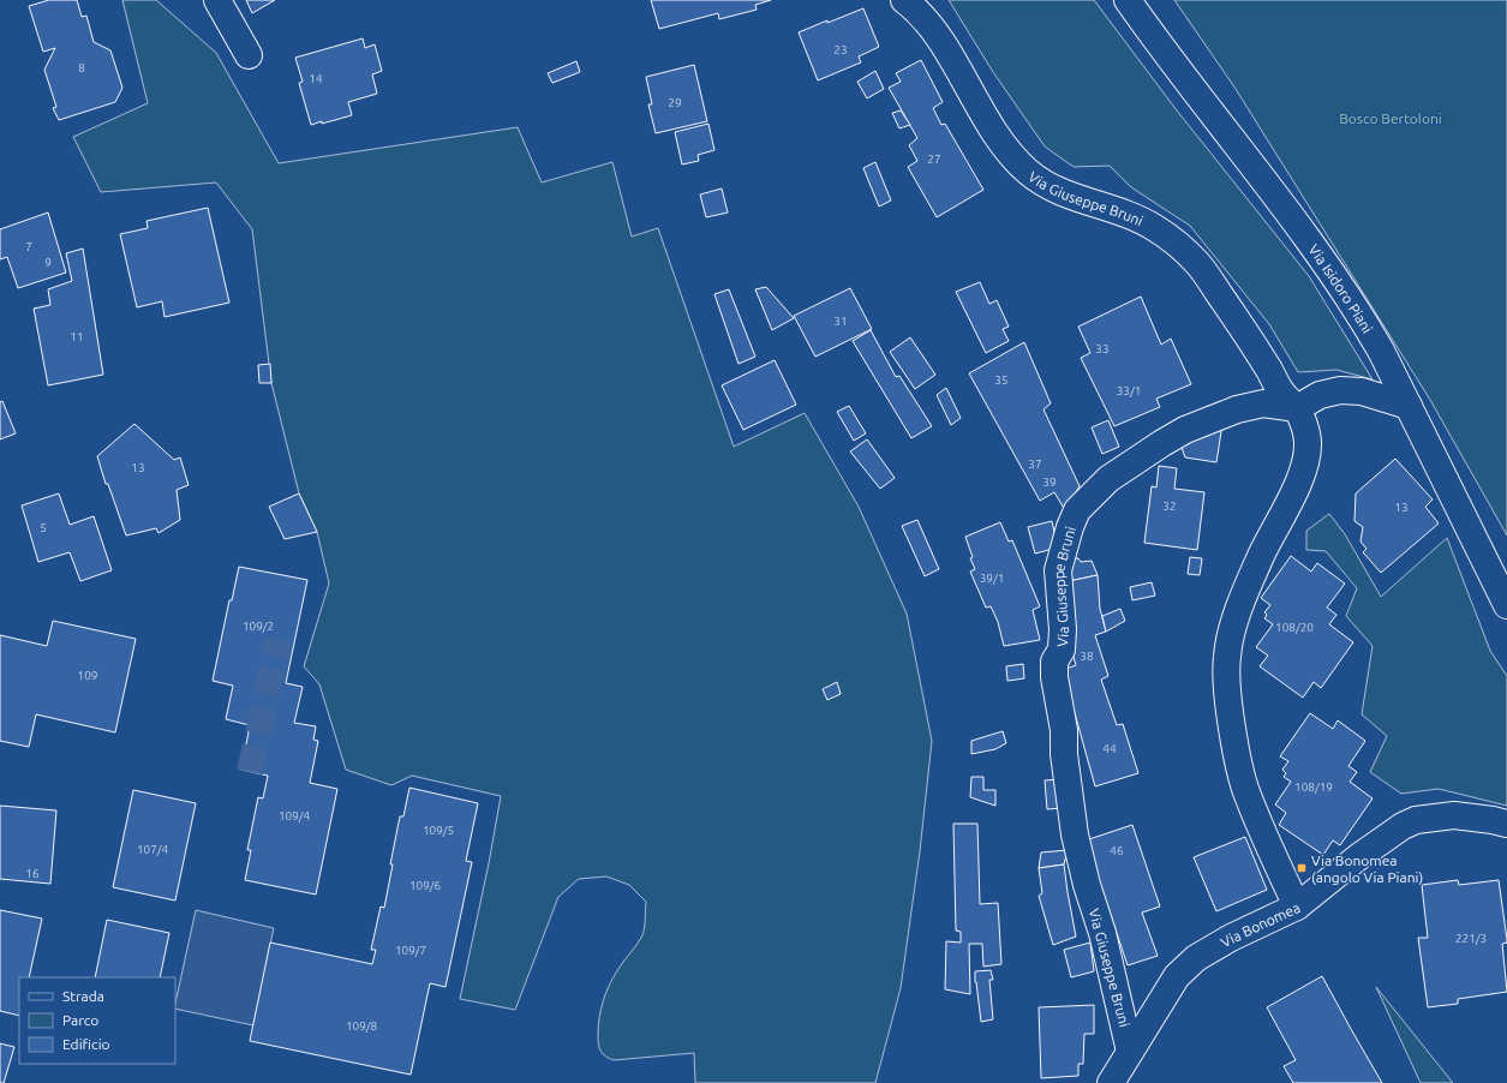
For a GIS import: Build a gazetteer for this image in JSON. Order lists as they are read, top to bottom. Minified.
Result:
{"streets":{"street":["Via Giuseppe Bruni","Via Isidoro Piani","Via Bonomea"]},"crossings":[["Via Giuseppe Bruni","Via Bonomea"]],"parks":["Bosco Bertoloni"],"places":{"transit":["Via Bonomea (angolo Via Piani)"]},"house_numbers":["23","8","14","29","27","7","9","31","11","33","35","33/1","37","13","39","32","13","5","39/1","109/2","108/20","38","109","44","108/19","109/4","109/5","107/4","46","16","109/6","221/3","109/7","109/8"],"legend":["Strada","Parco","Edificio"]}
